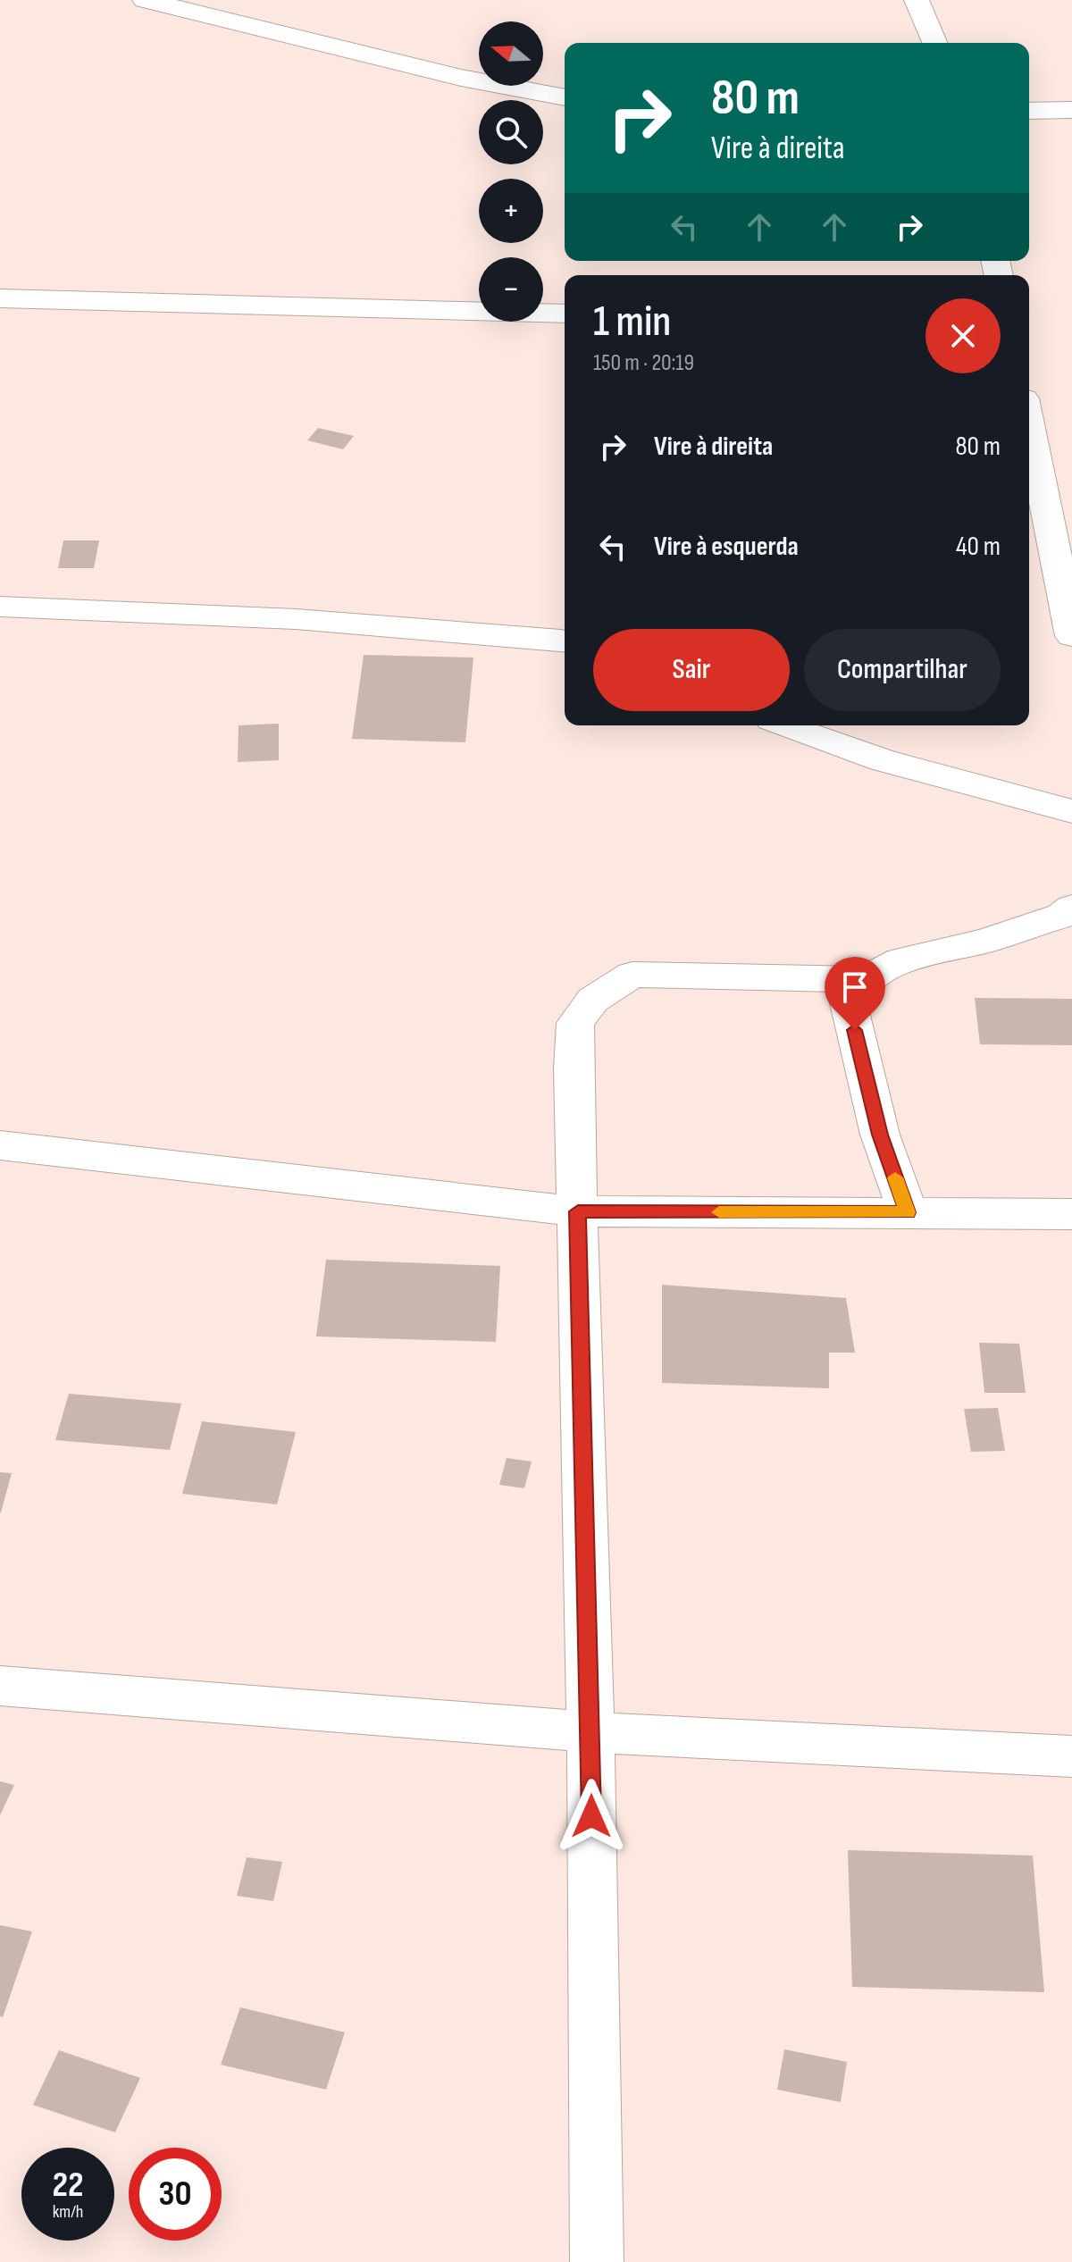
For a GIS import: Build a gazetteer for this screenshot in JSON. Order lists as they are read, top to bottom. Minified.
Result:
{"north":"left","page":{"map_buttons":["+","−"],"turn":["80 m","Vire à direita"],"heading":["1 min","150 m · 20:19"],"list":[{"name":"Vire à direita","value":"80 m"},{"name":"Vire à esquerda","value":"40 m"}],"buttons":["Sair","Compartilhar"],"speed":"22 km/h","limit":"30"}}
